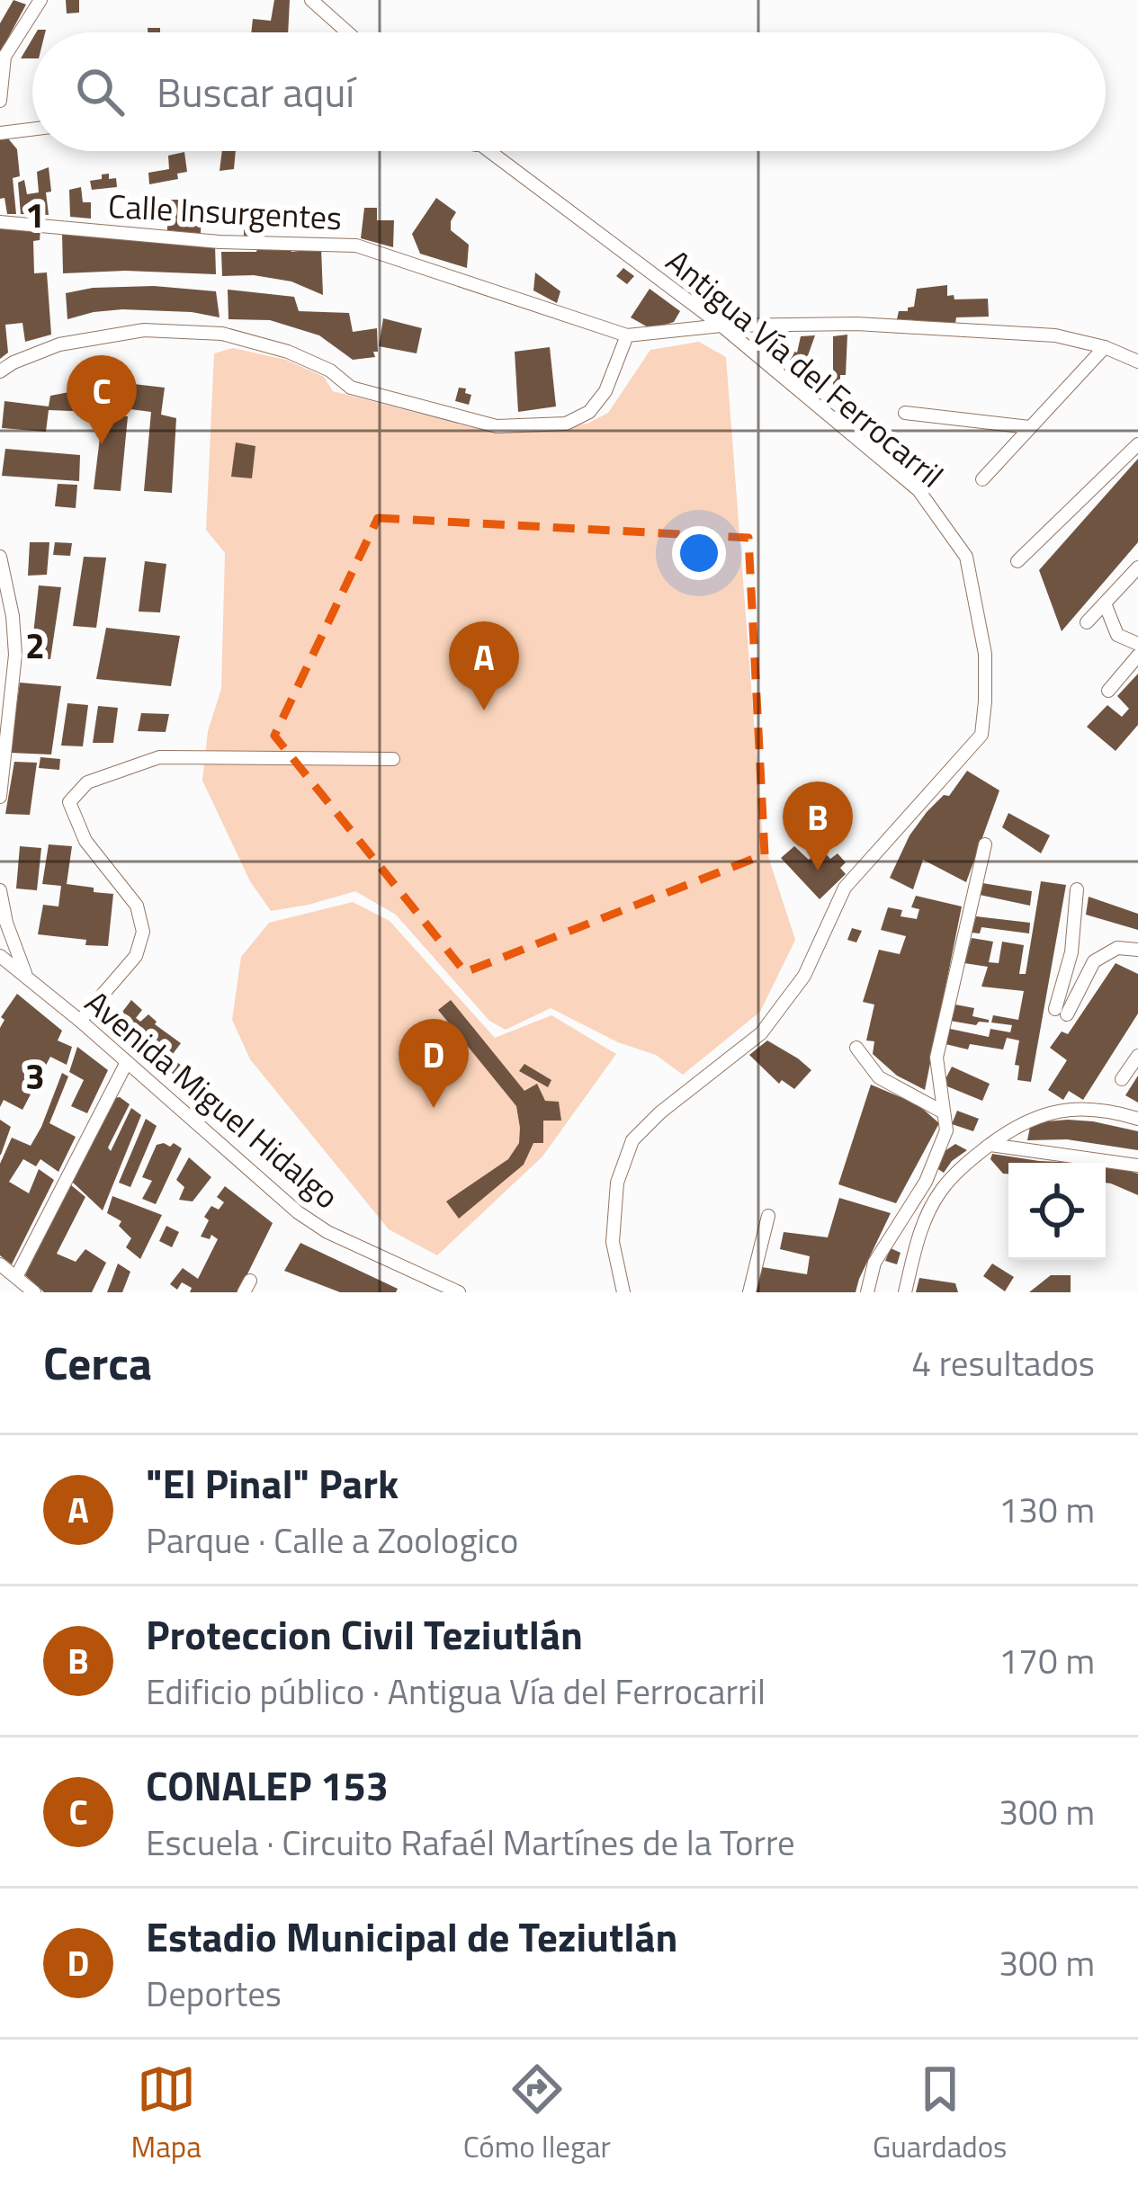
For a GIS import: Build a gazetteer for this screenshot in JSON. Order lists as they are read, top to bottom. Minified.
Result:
{"streets":{"street":["Calle Insurgentes","Antigua Vía del Ferrocarril","Avenida Miguel Hidalgo"]},"page":{"search":"Buscar aquí","pins":["C","A","B","D"],"heading":["Cerca","4 resultados"],"list":[{"mark":"A","name":"\"El Pinal\" Park","note":"Parque · Calle a Zoologico","value":"130 m"},{"mark":"B","name":"Proteccion Civil Teziutlán","note":"Edificio público · Antigua Vía del Ferrocarril","value":"170 m"},{"mark":"C","name":"CONALEP 153","note":"Escuela · Circuito Rafaél Martínes de la Torre","value":"300 m"},{"mark":"D","name":"Estadio Municipal de Teziutlán","note":"Deportes","value":"300 m"}],"nav":["Mapa","Cómo llegar","Guardados"]},"grid":{"rows":["1","2","3"]}}
